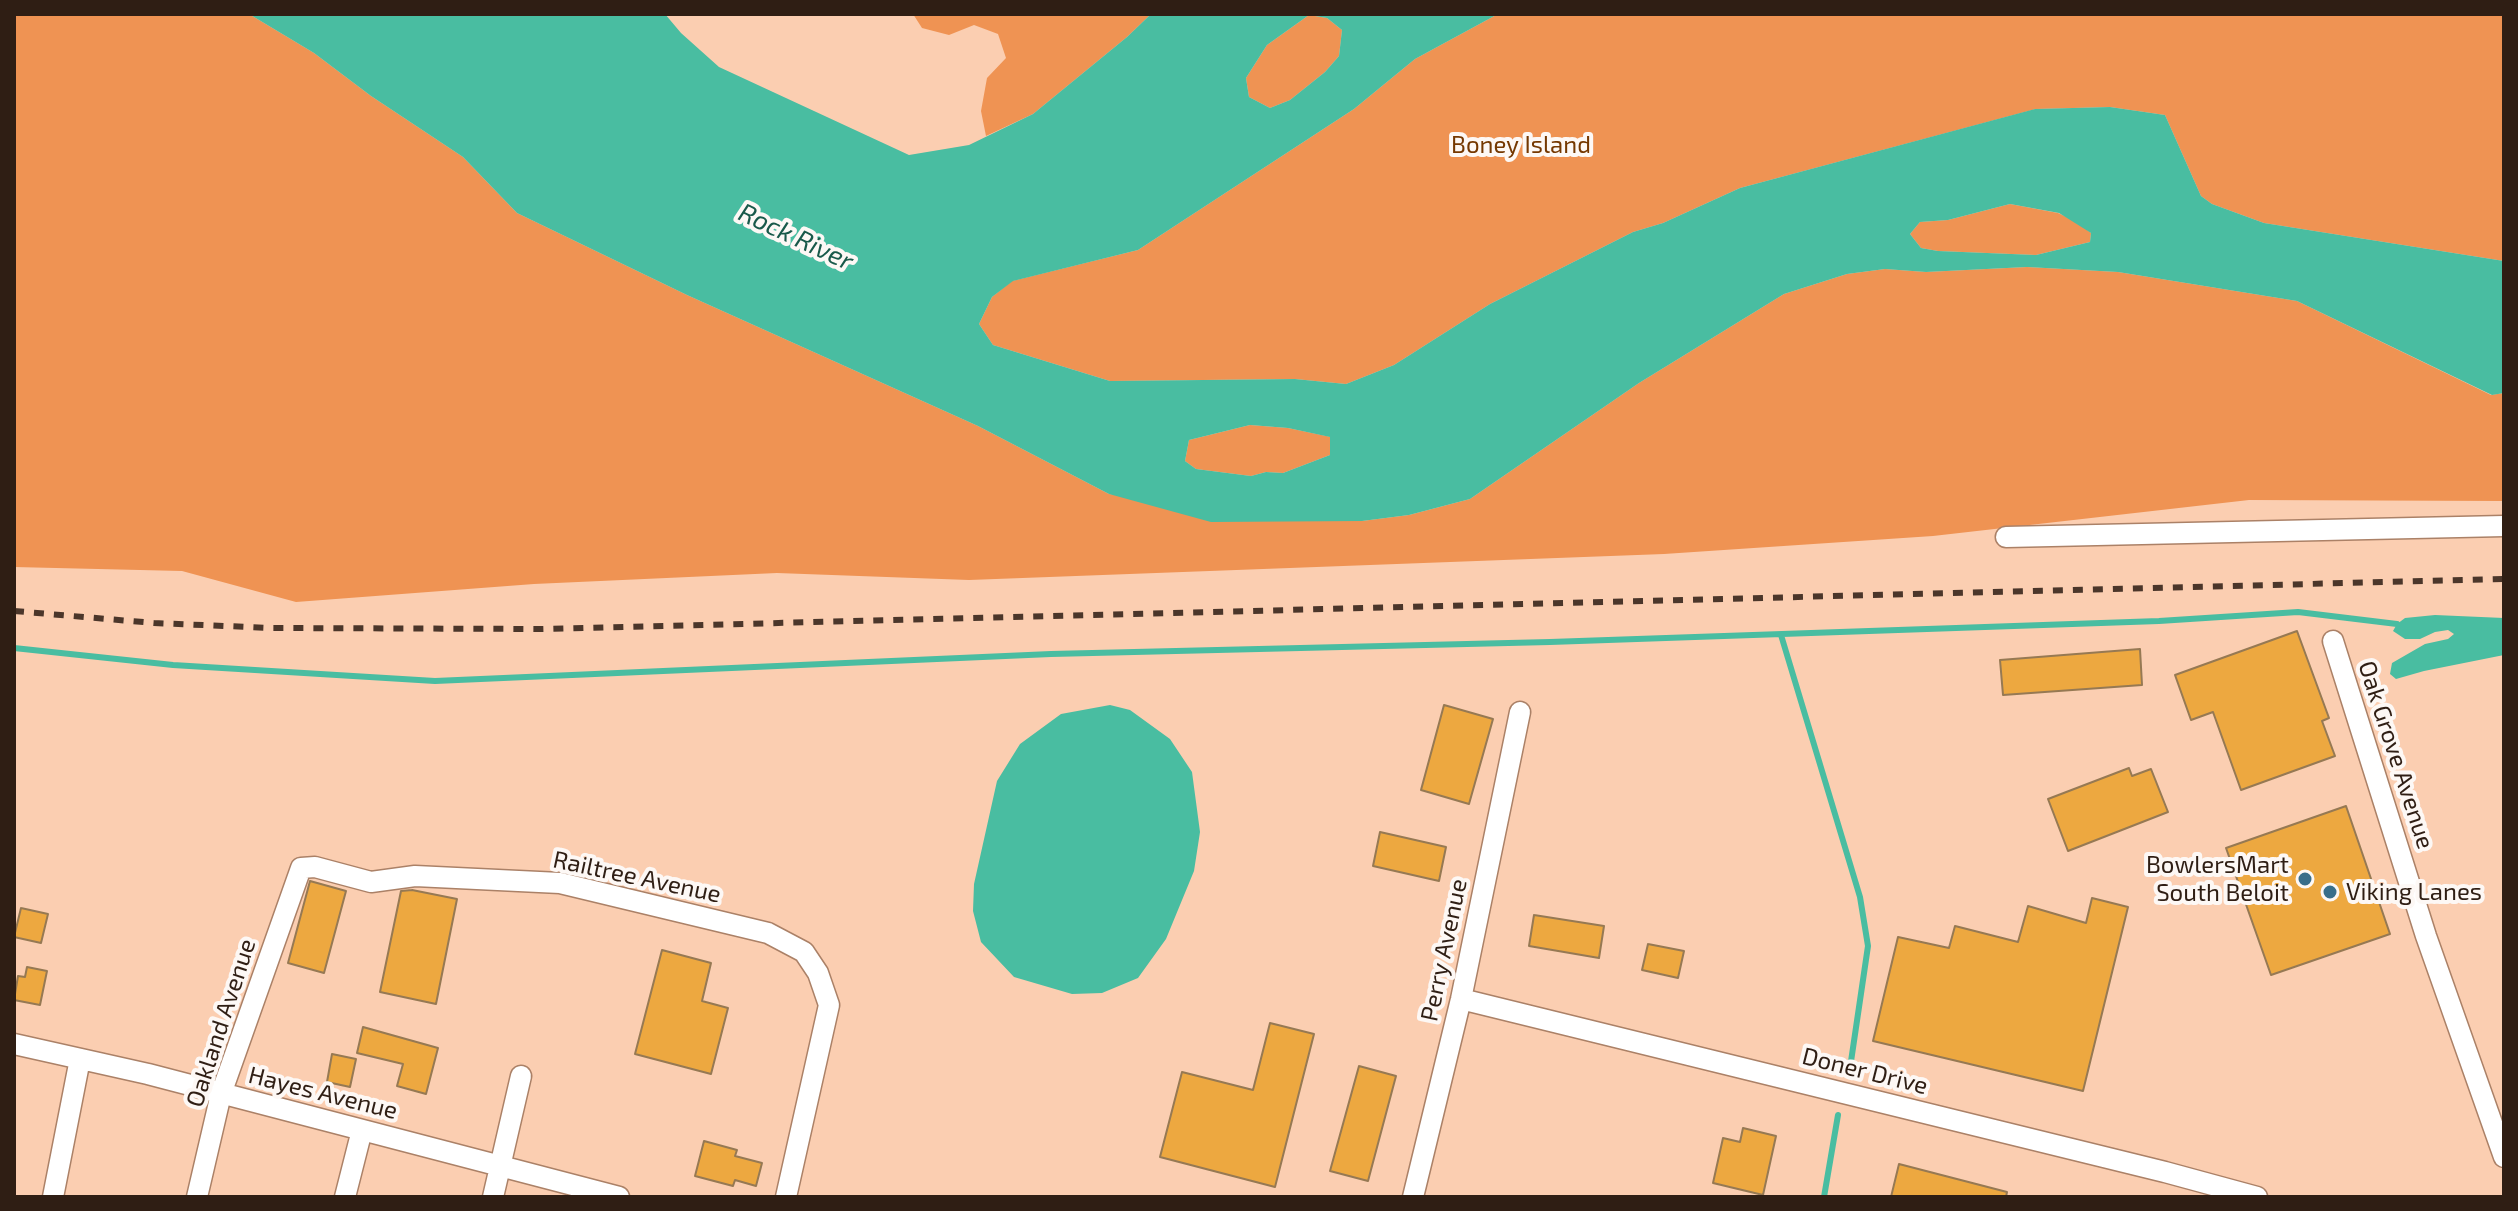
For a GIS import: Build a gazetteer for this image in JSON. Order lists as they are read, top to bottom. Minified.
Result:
{"streets":{"street":["Oak Grove Avenue","Railtree Avenue","Perry Avenue","Oakland Avenue","Doner Drive","Hayes Avenue"]},"crossings":[["Railtree Avenue","Oakland Avenue"],["Perry Avenue","Doner Drive"],["Oakland Avenue","Hayes Avenue"]],"water":["Rock River"],"parks":["Boney Island"],"places":["BowlersMart South Beloit","Viking Lanes"]}
